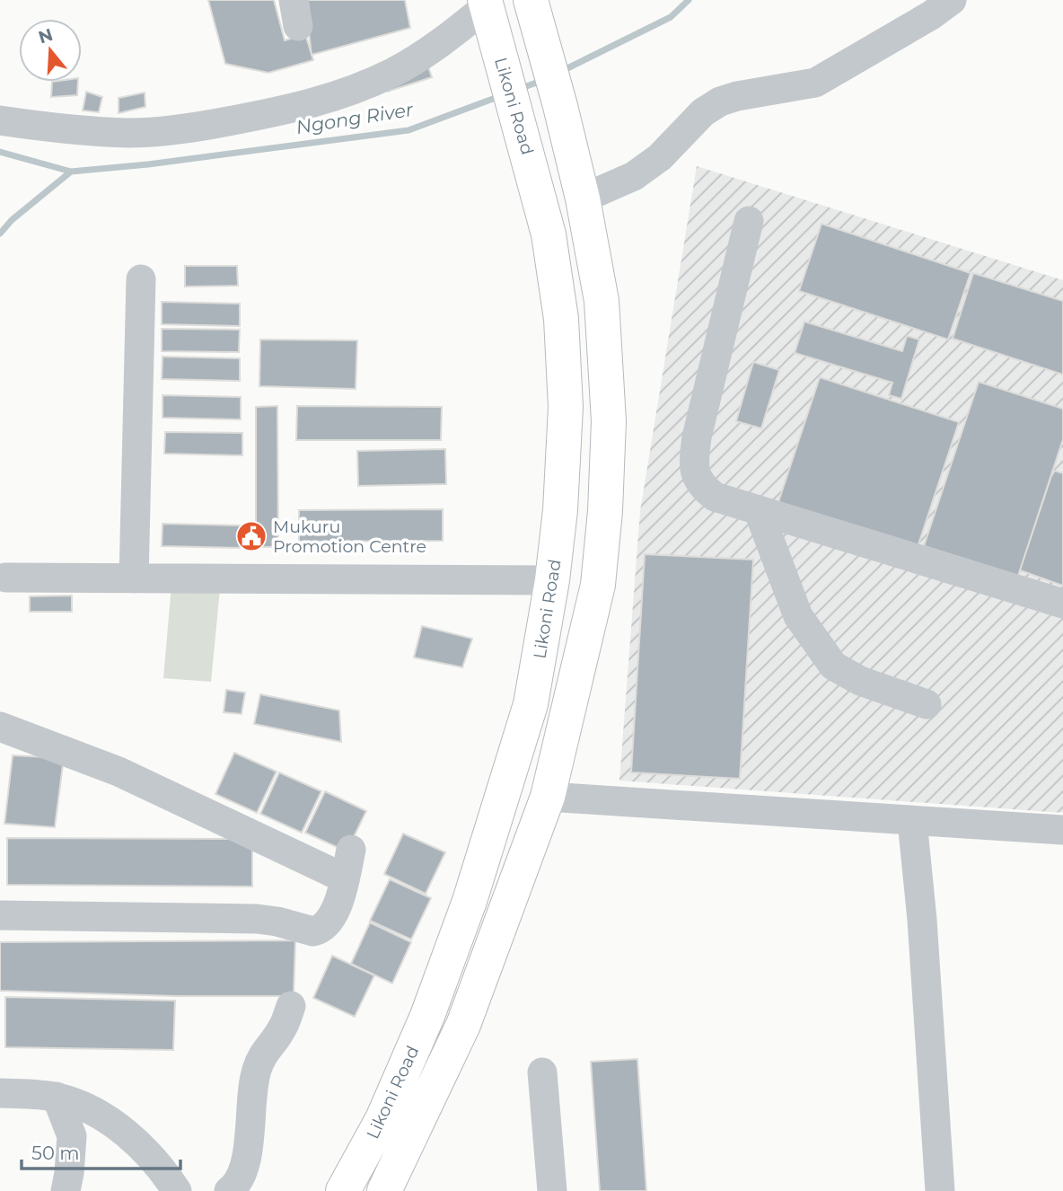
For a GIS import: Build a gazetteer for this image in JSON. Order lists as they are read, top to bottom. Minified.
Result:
{"streets":{"main road":["Likoni Road"]},"water":["Ngong River"],"places":{"public building":["Mukuru Promotion Centre"]},"scale_bar":"50 m","north":"top"}
